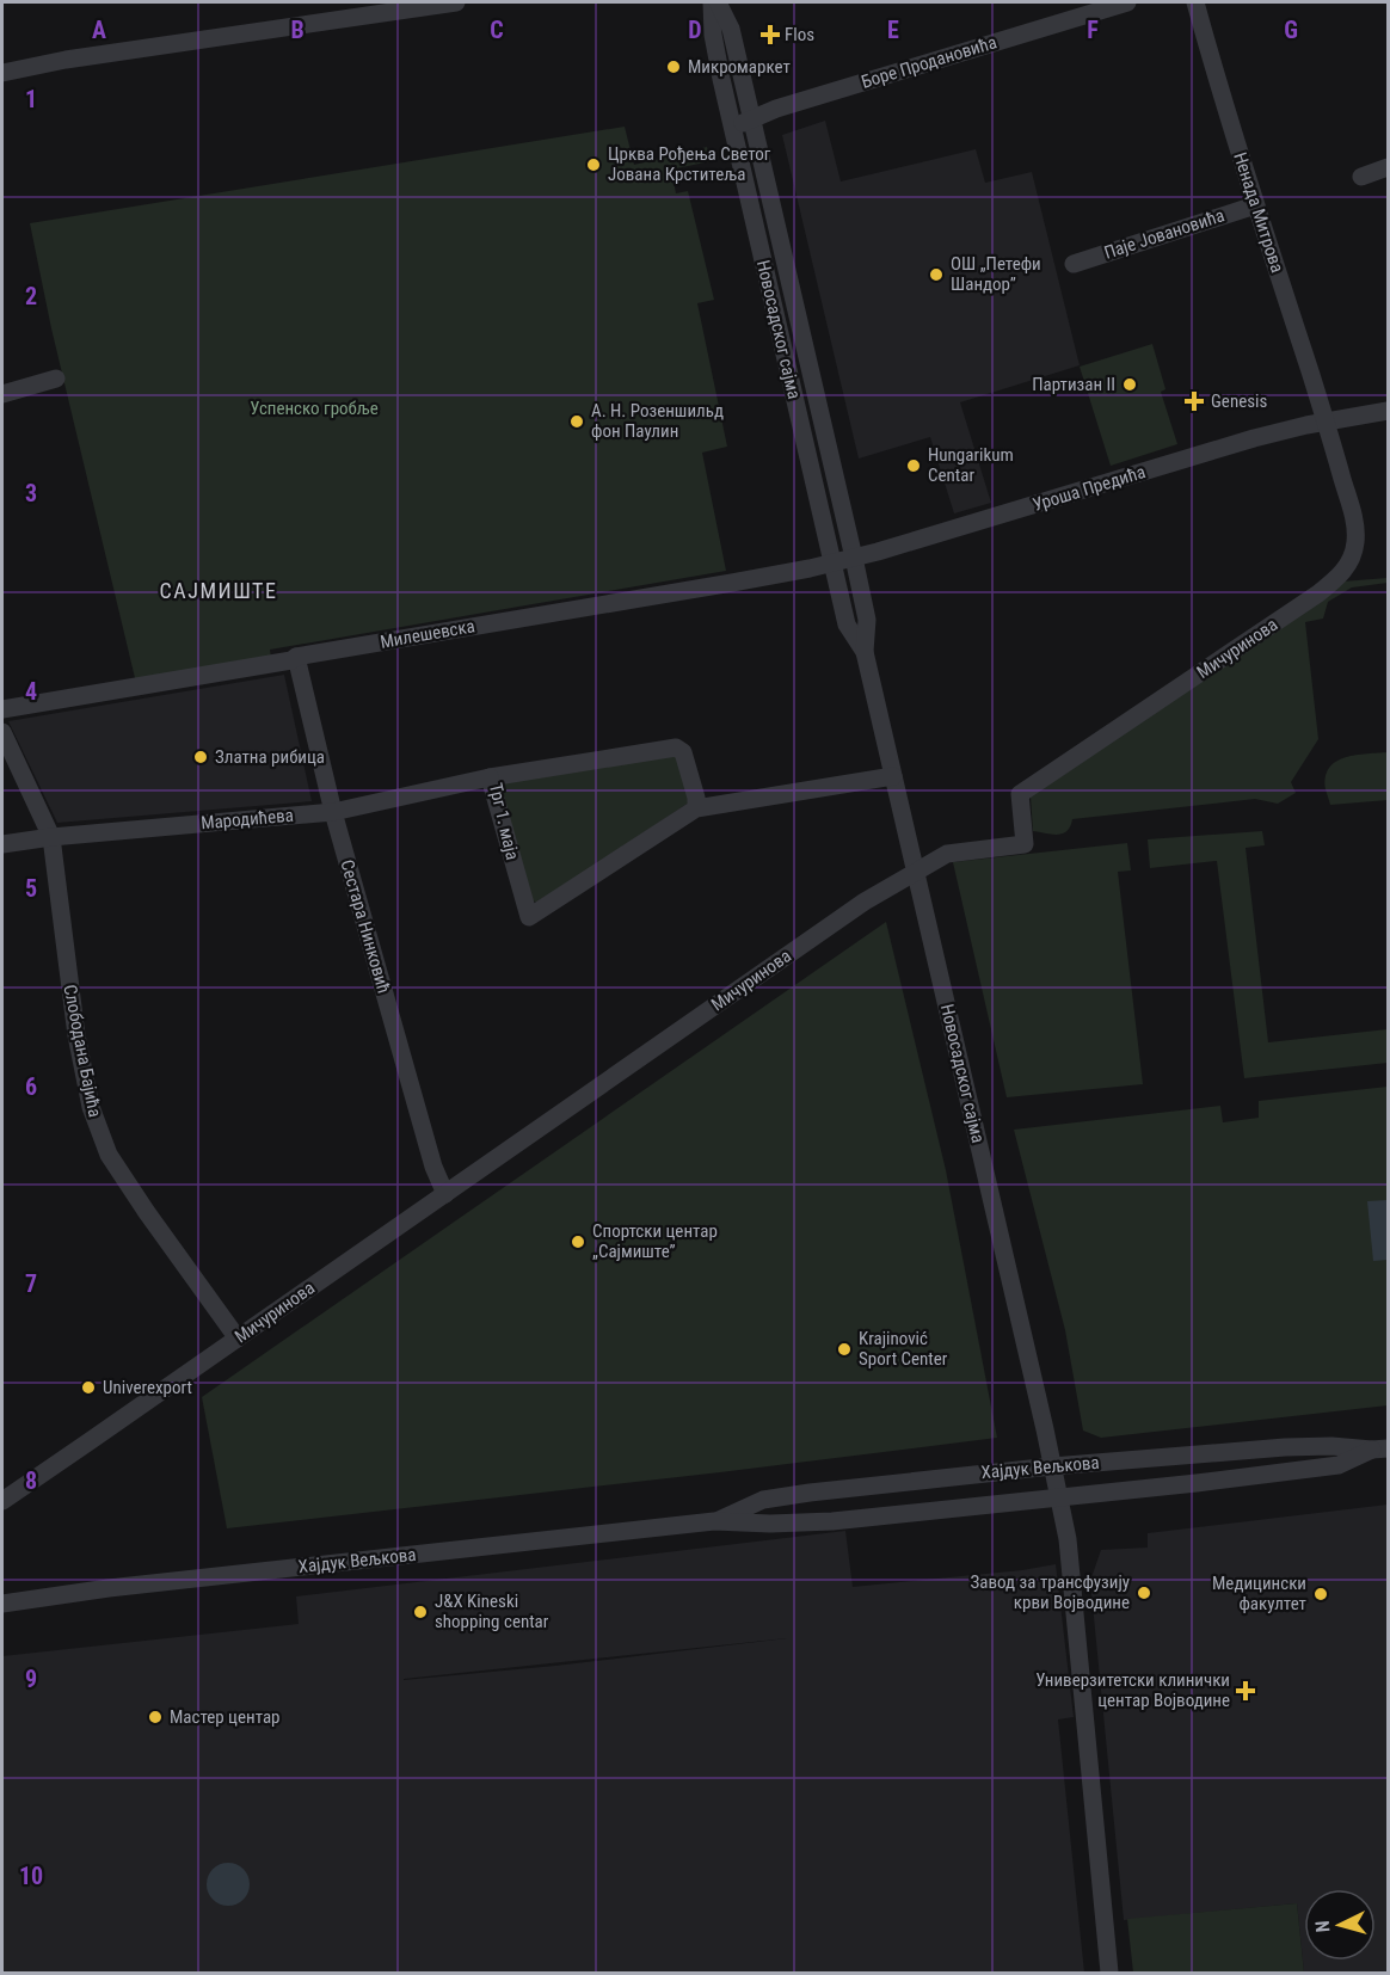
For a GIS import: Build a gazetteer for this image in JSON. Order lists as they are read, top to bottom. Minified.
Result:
{"streets":{"street":["Боре Продановића","Ненада Митрова","Паје Јовановића","Новосадског сајма","Уроша Предића","Милешевска","Мичуринова","Мародићева","Трг 1. маја","Сестара Нинковић","Слободана Бајића","Хајдук Вељкова"]},"crossings":[["Боре Продановића","Новосадског сајма"],["Ненада Митрова","Паје Јовановића"],["Ненада Митрова","Уроша Предића"],["Ненада Митрова","Мичуринова"],["Новосадског сајма","Уроша Предића"],["Новосадског сајма","Милешевска"],["Новосадског сајма","Мичуринова"],["Новосадског сајма","Трг 1. маја"],["Новосадског сајма","Хајдук Вељкова"],["Уроша Предића","Милешевска"],["Уроша Предића","Мичуринова"],["Милешевска","Сестара Нинковић"],["Мичуринова","Сестара Нинковић"],["Мичуринова","Слободана Бајића"],["Мародићева","Трг 1. маја"],["Мародићева","Сестара Нинковић"],["Мародићева","Слободана Бајића"]],"districts":["САЈМИШТЕ"],"parks":["Успенско гробље"],"places":{"health":["Flos","Genesis","Универзитетски клинички центар Војводине"],"other":["Микромаркет","Црква Рођења Светог Јована Крститеља","ОШ „Петефи Шандор”","Партизан II","А. Н. Розеншильд фон Паулин","Hungarikum Centar","Златна рибица","Спортски центар „Сајмиште”","Krajinović Sport Center","Univerexport","Завод за трансфузију крви Војводине","Медицински факултет","J&X Kineski shopping centar","Мастер центар"]},"north":"left","grid":{"columns":["A","B","C","D","E","F","G"],"rows":["1","2","3","4","5","6","7","8","9","10"]}}
